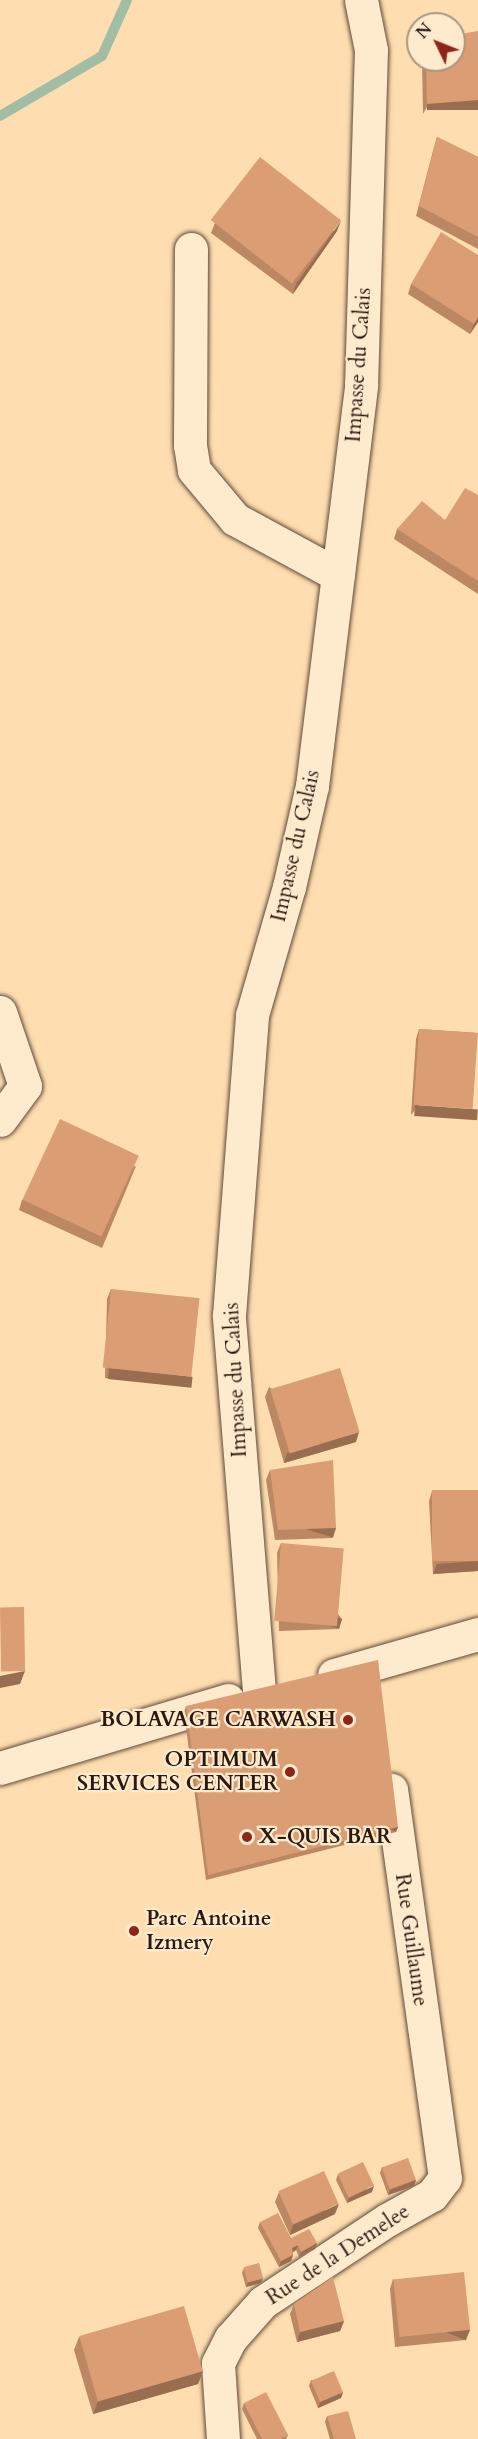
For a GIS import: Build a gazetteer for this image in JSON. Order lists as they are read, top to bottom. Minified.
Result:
{"streets":{"street":["Impasse du Calais","Rue Guillaume","Rue de la Demelee"]},"crossings":[["Rue Guillaume","Rue de la Demelee"]],"places":["BOLAVAGE CARWASH","OPTIMUM SERVICES CENTER","X-QUIS BAR","Parc Antoine Izmery"],"north":"top left"}
